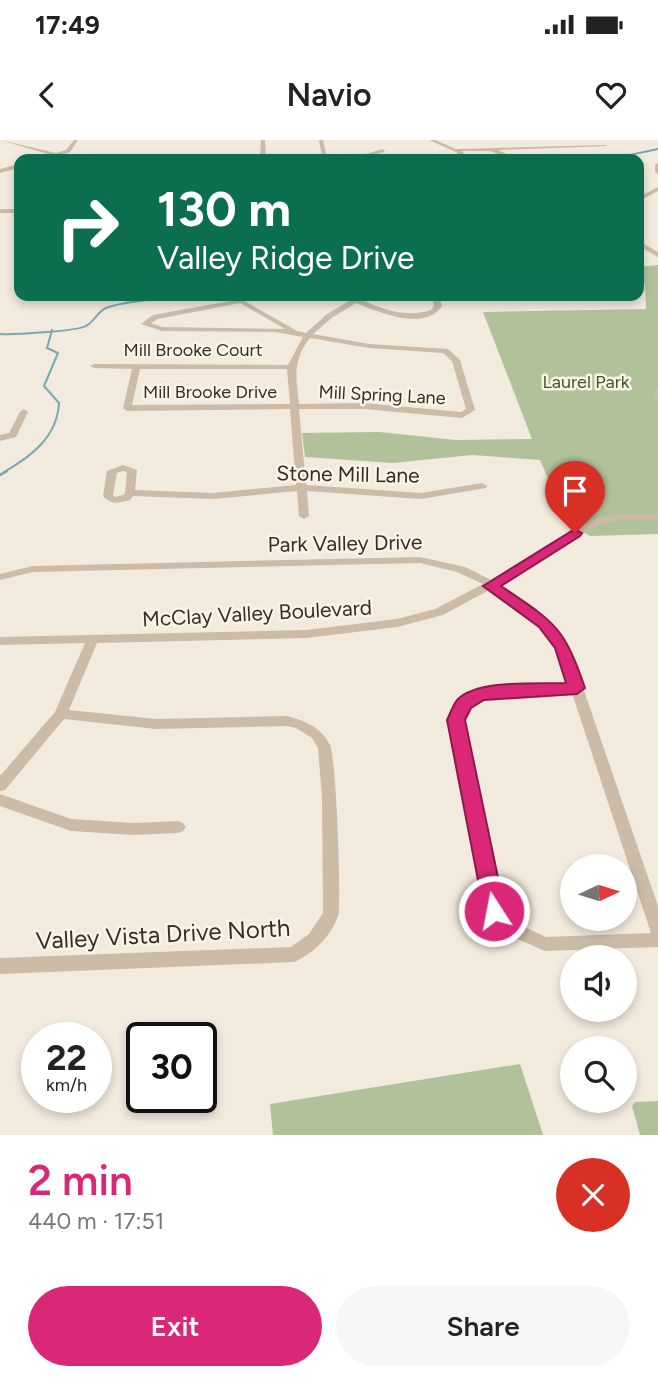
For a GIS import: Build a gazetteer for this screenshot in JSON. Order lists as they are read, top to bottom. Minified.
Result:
{"streets":{"street":["Mill Brooke Court","Mill Brooke Drive","Mill Spring Lane","Stone Mill Lane","Park Valley Drive","McClay Valley Boulevard","Valley Vista Drive North"]},"crossings":[["Mill Brooke Court","Mill Brooke Drive"],["Mill Brooke Drive","Mill Spring Lane"],["Park Valley Drive","McClay Valley Boulevard"]],"parks":["Laurel Park"],"north":"right","page":{"status":"17:49","header":"Navio","turn":["130 m","Valley Ridge Drive"],"speed":"22 km/h","limit":"30","heading":["2 min","440 m · 17:51"],"buttons":["Exit","Share"]}}
